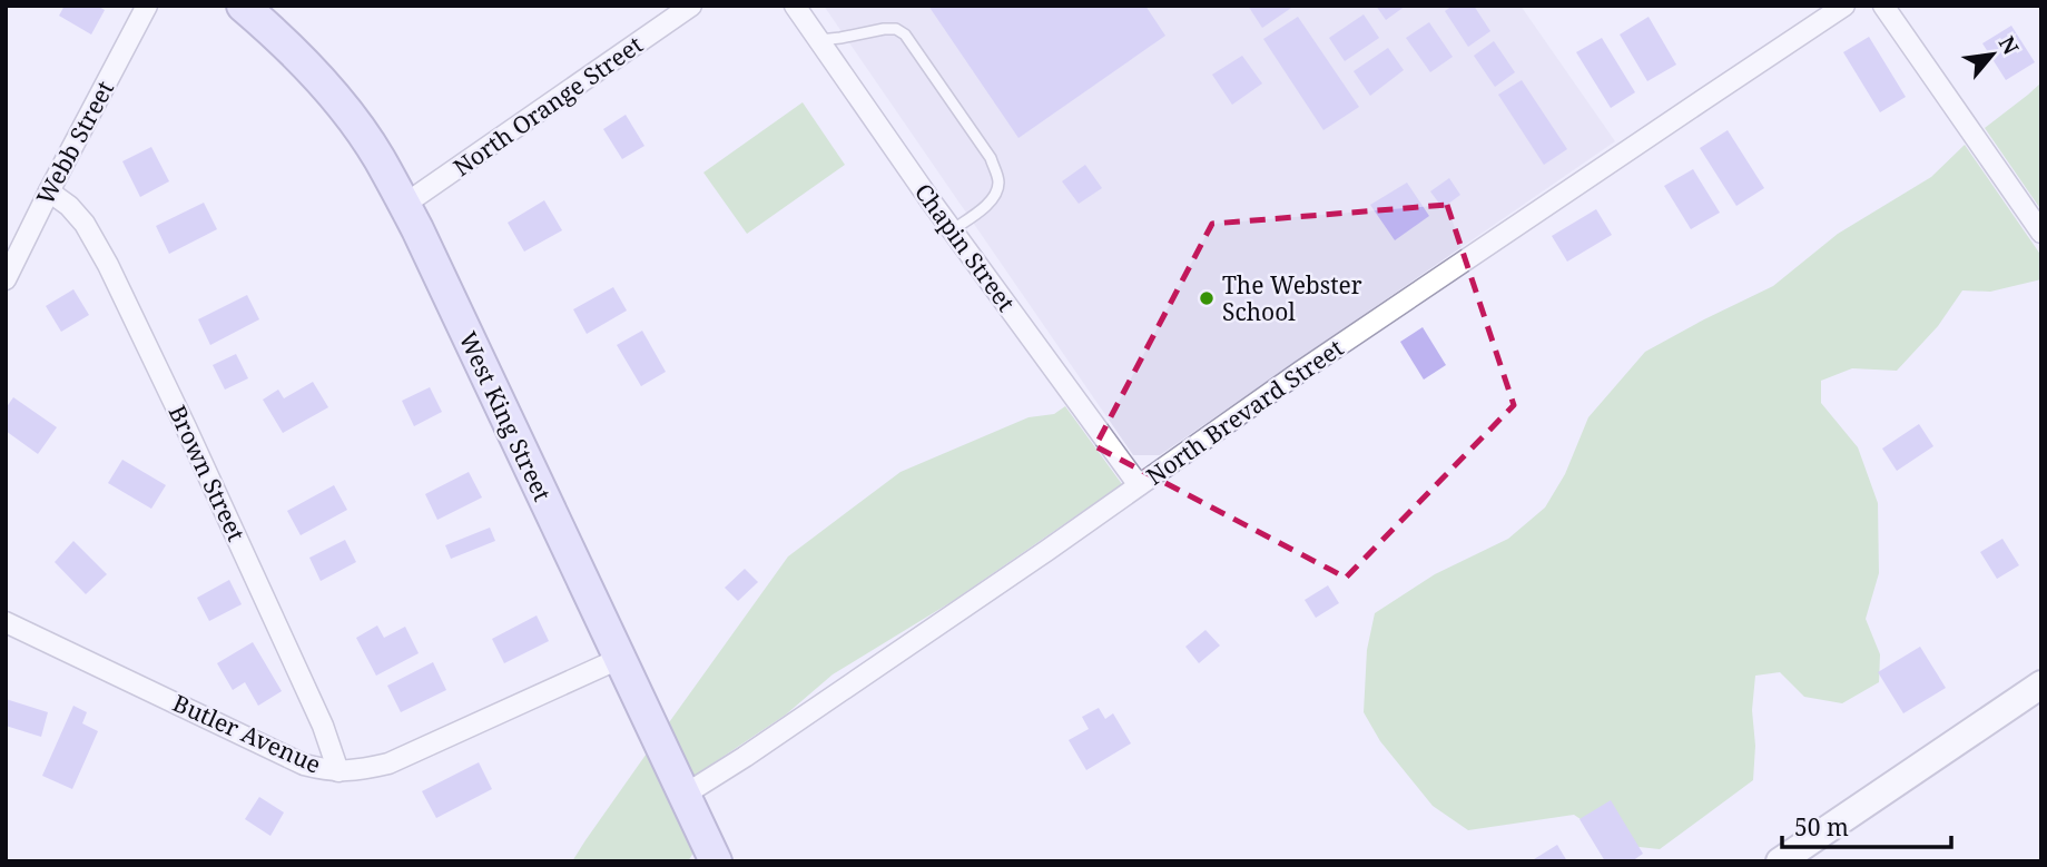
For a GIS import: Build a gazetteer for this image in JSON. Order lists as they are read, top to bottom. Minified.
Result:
{"streets":{"main road":["West King Street"],"street":["North Orange Street","Webb Street","Chapin Street","North Brevard Street","Brown Street","Butler Avenue"]},"crossings":[["North Orange Street","West King Street"],["Webb Street","Brown Street"],["Chapin Street","North Brevard Street"],["North Brevard Street","West King Street"],["West King Street","Butler Avenue"],["Brown Street","Butler Avenue"]],"places":["The Webster School"],"scale_bar":"50 m","north":"top right"}
